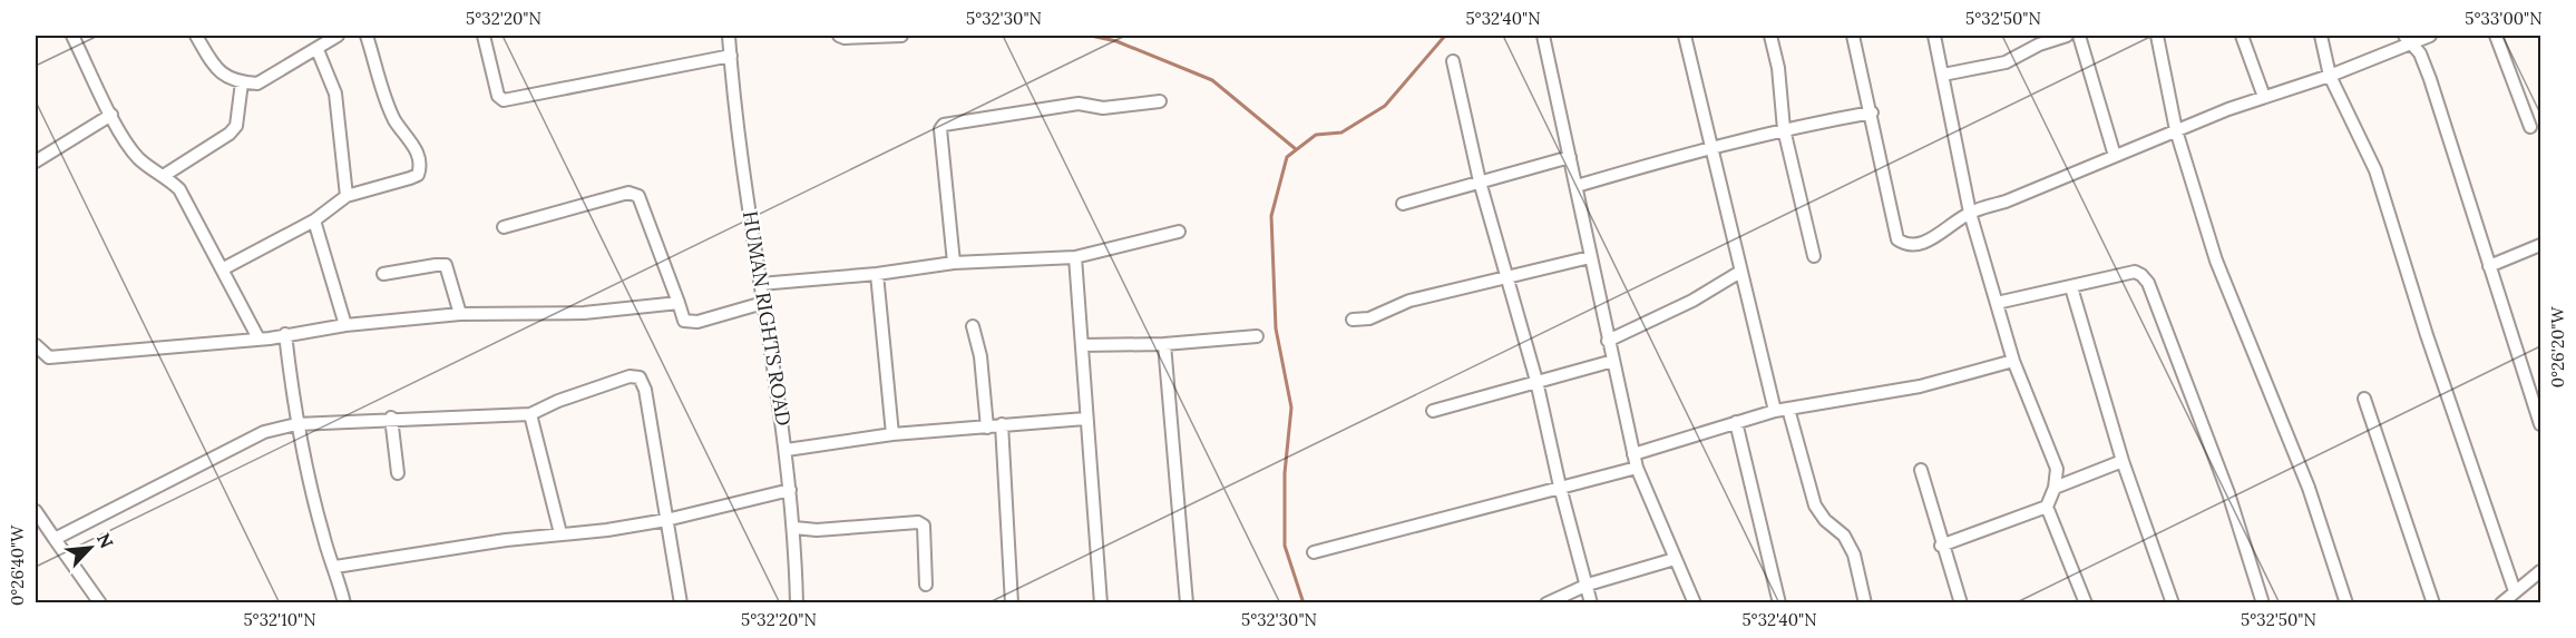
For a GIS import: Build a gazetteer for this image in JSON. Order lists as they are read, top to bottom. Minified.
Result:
{"streets":{"street":["HUMAN RIGHTS ROAD"]},"north":"top right","coordinates":["5°32'20\"N","5°32'30\"N","5°32'40\"N","5°32'50\"N","5°33'00\"N","0°26'20\"W","0°26'40\"W","5°32'10\"N"]}
